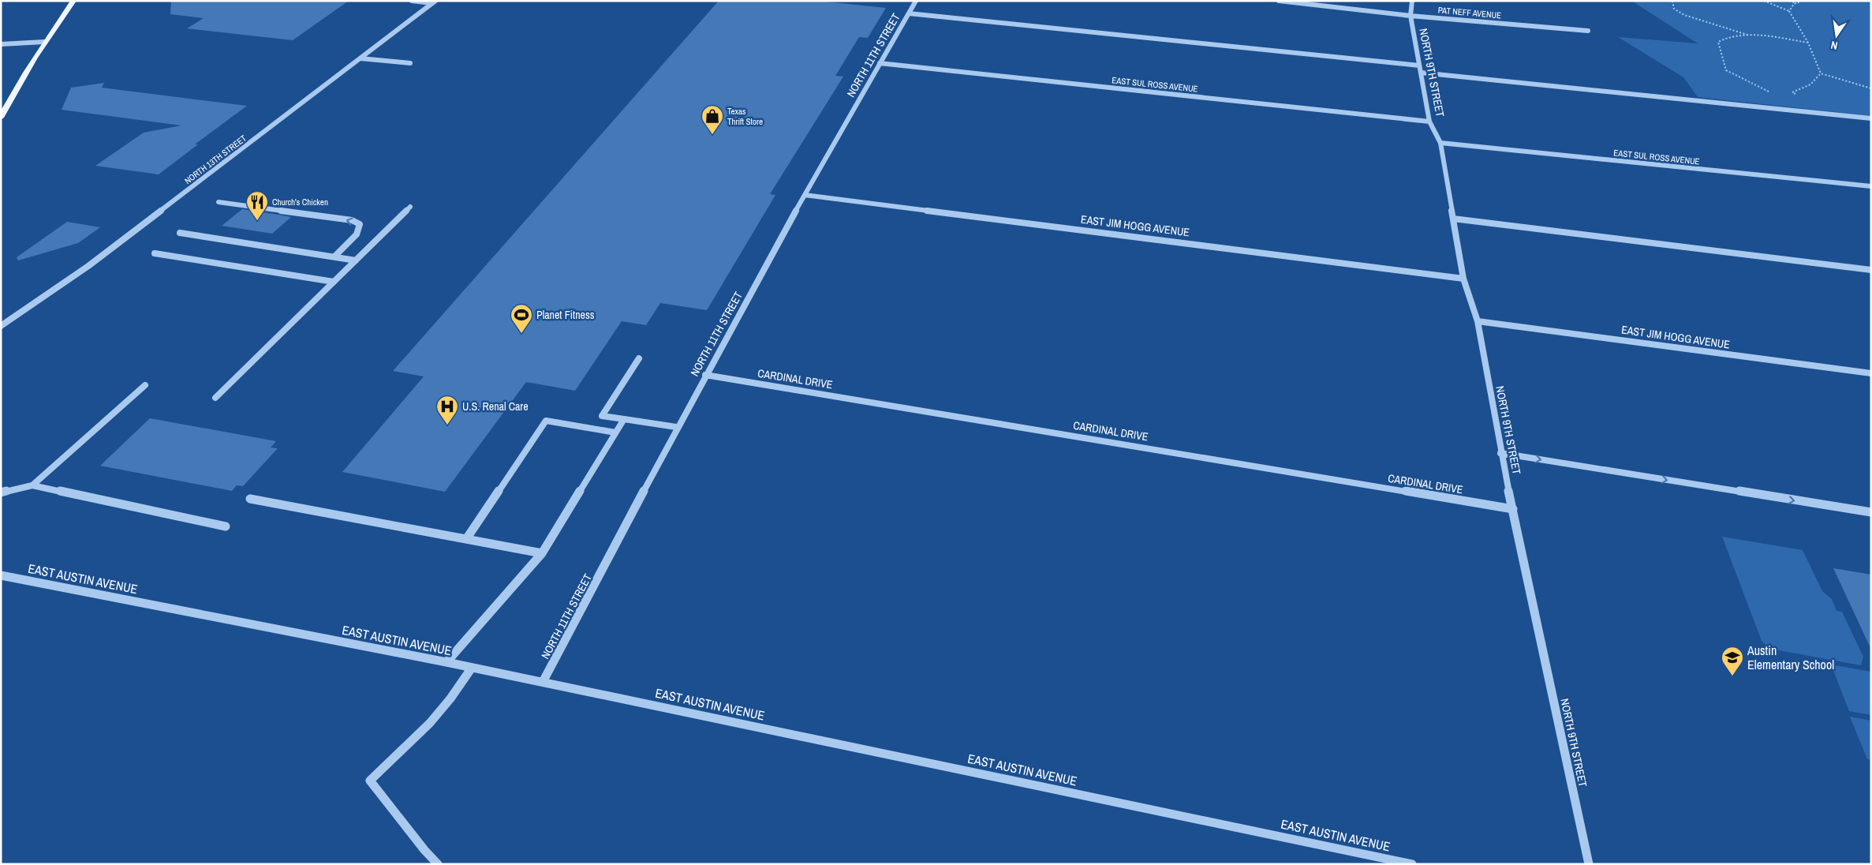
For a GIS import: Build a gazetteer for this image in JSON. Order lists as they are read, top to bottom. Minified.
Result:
{"streets":{"street":["PAT NEFF AVENUE","NORTH 11TH STREET","NORTH 9TH STREET","EAST SUL ROSS AVENUE","NORTH 13TH STREET","EAST JIM HOGG AVENUE","CARDINAL DRIVE","EAST AUSTIN AVENUE"]},"crossings":[["PAT NEFF AVENUE","NORTH 9TH STREET"],["NORTH 11TH STREET","EAST SUL ROSS AVENUE"],["NORTH 11TH STREET","EAST JIM HOGG AVENUE"],["NORTH 11TH STREET","CARDINAL DRIVE"],["NORTH 11TH STREET","EAST AUSTIN AVENUE"],["NORTH 9TH STREET","EAST SUL ROSS AVENUE"],["NORTH 9TH STREET","EAST JIM HOGG AVENUE"],["NORTH 9TH STREET","CARDINAL DRIVE"]],"places":{"shop":["Texas Thrift Store"],"restaurant":["Church's Chicken"],"sports":["Planet Fitness"],"hospital":["U.S. Renal Care"],"school or university":["Austin Elementary School"]},"north":"bottom"}
